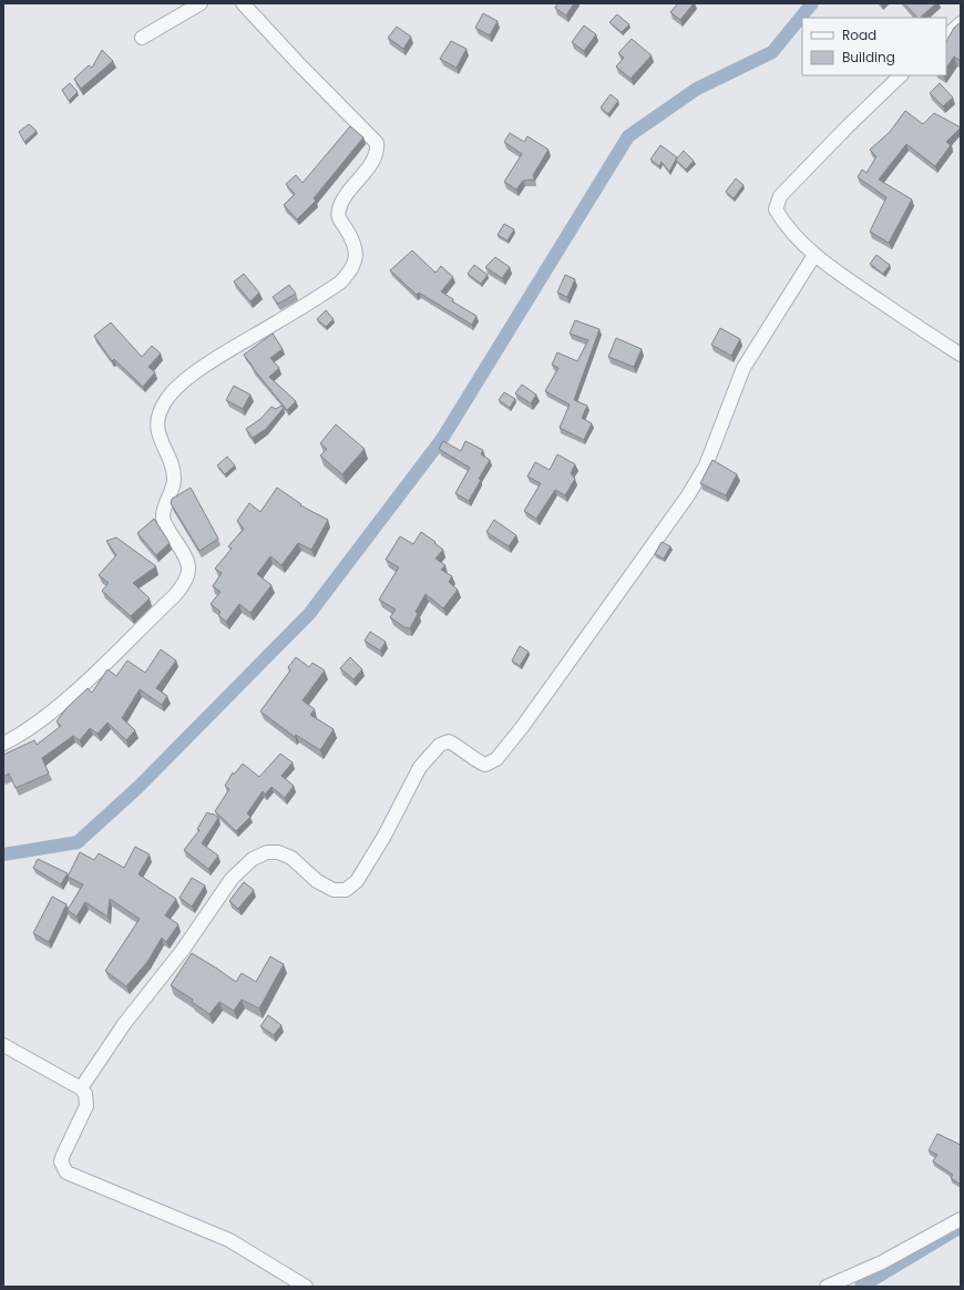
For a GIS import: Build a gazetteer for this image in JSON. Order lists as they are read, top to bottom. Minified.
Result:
{"legend":["Road","Building"]}
